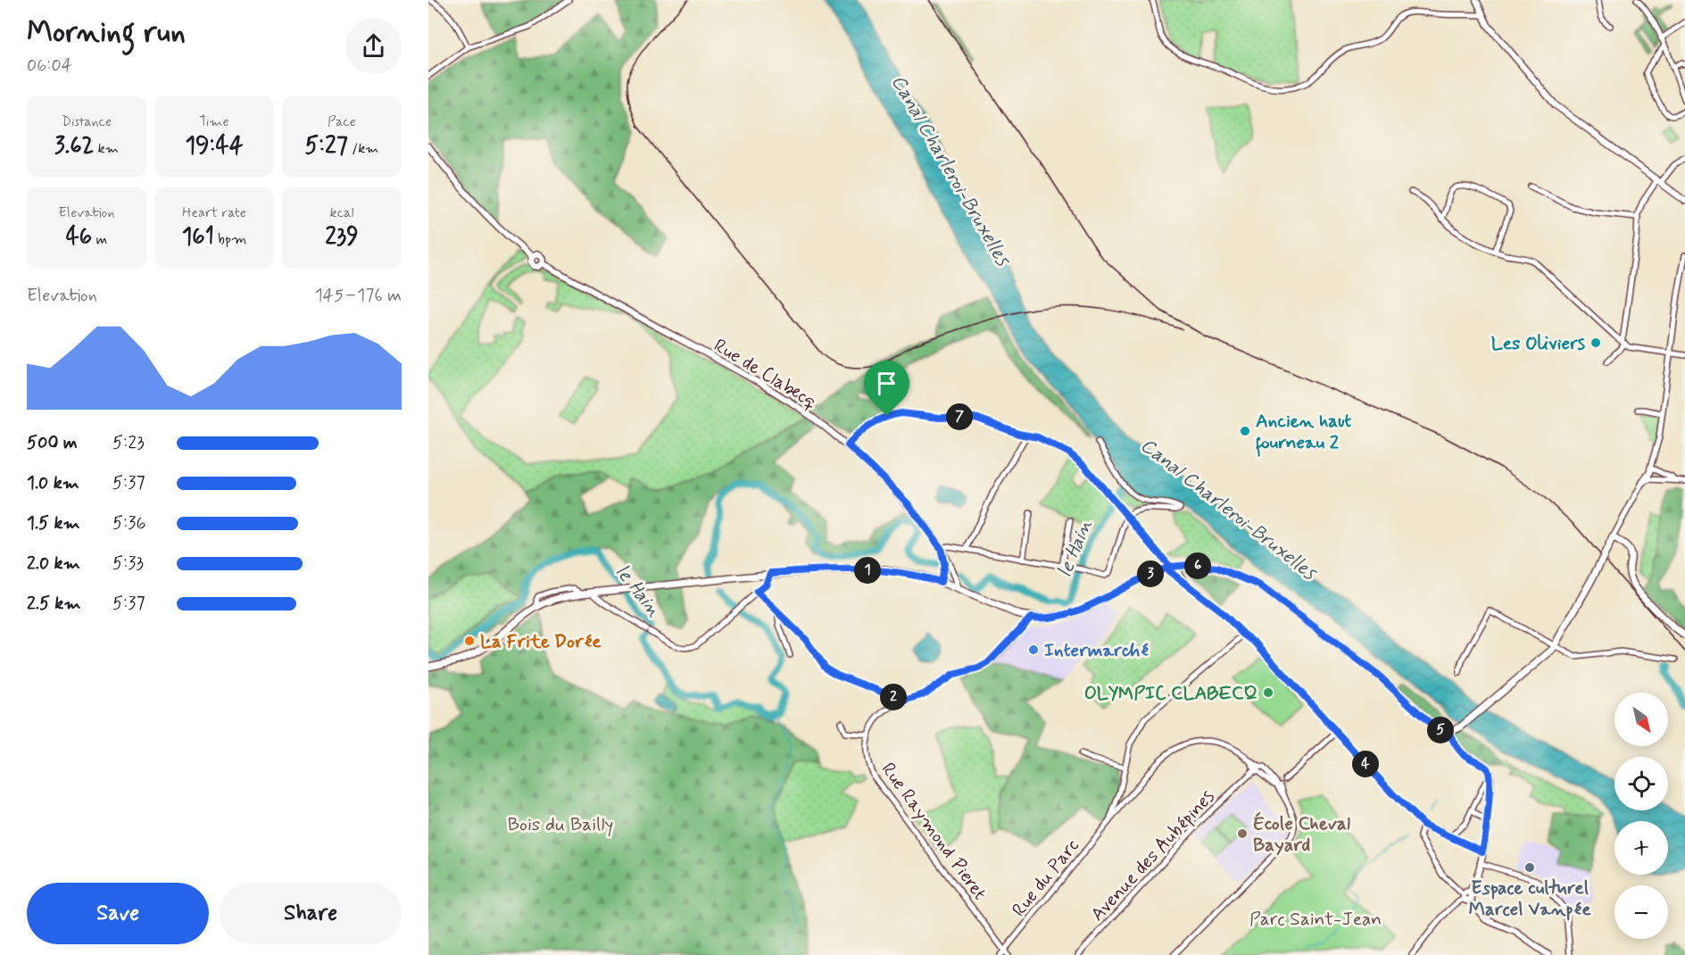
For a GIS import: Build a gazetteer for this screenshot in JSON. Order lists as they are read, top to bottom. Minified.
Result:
{"streets":{"street":["Rue de Clabecq","Rue Raymond Pieret","Avenue des Aubépines","Rue du Parc"]},"crossings":[["Rue Raymond Pieret","Rue du Parc"],["Avenue des Aubépines","Rue du Parc"]],"water":["Canal Charleroi-Bruxelles","le Hain"],"parks":["Bois du Bailly","Parc Saint-Jean"],"places":["Les Oliviers","Ancien haut fourneau 2","La Frite Dorée","Intermarché","OLYMPIC CLABECQ","École Cheval Bayard","Espace culturel Marcel Vanpée"],"north":"bottom right","page":{"heading":["Morning run","06:04"],"stats":[["Distance","3.62 km"],["Time","19:44"],["Pace","5:27 /km"],["Elevation","46 m"],["Heart rate","161 bpm"],["kcal","239"]],"chart":["Elevation","145–176 m"],"pins":["7","6","1","3","2","5","4"],"list":[{"name":"500 m","note":"5:23"},{"name":"1.0 km","note":"5:37"},{"name":"1.5 km","note":"5:36"},{"name":"2.0 km","note":"5:33"},{"name":"2.5 km","note":"5:37"}],"map_buttons":["+","−"],"buttons":["Save","Share"]}}
